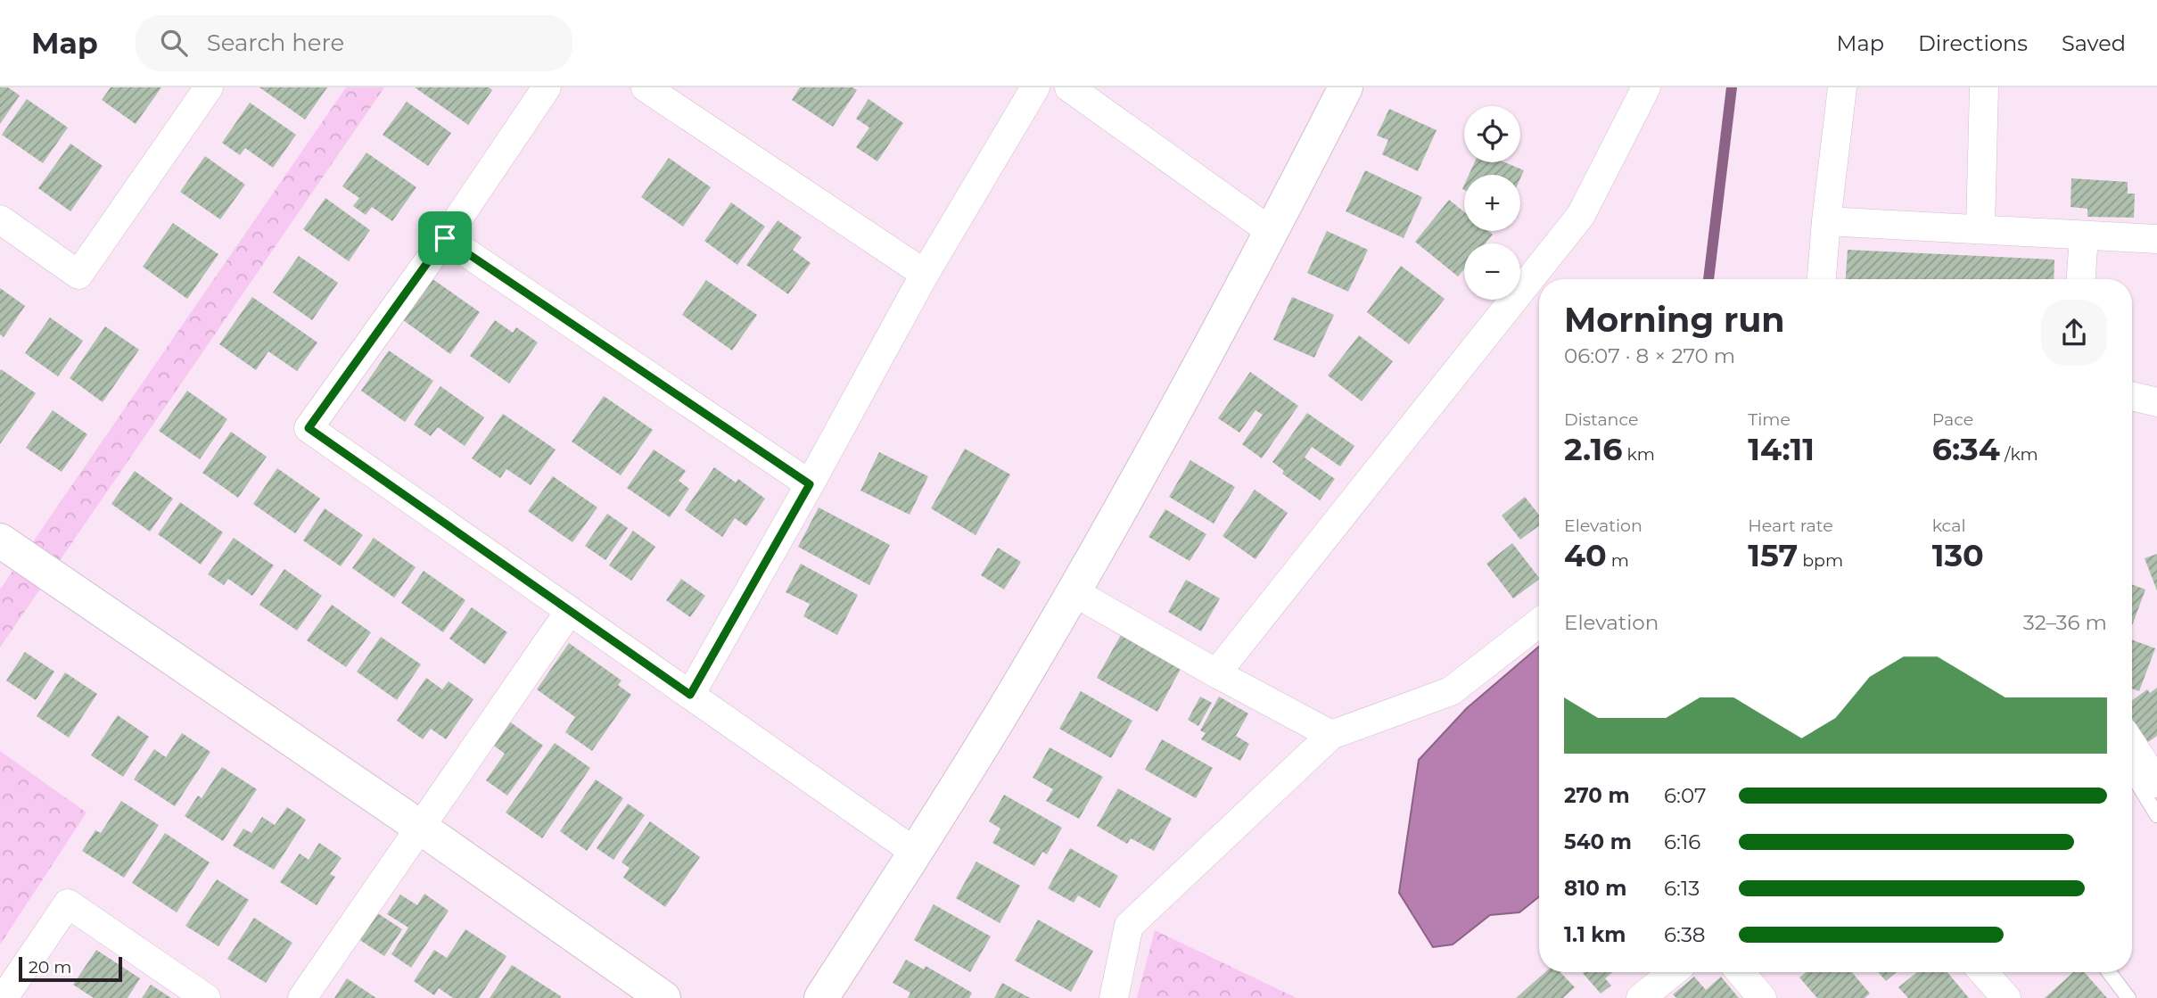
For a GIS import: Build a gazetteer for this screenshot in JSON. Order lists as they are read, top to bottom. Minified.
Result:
{"scale_bar":"20 m","page":{"header":"Map","search":"Search here","nav":["Map","Directions","Saved"],"map_buttons":["+","−"],"heading":["Morning run","06:07 · 8 × 270 m"],"stats":[["Distance","2.16 km"],["Time","14:11"],["Pace","6:34 /km"],["Elevation","40 m"],["Heart rate","157 bpm"],["kcal","130"]],"chart":["Elevation","32–36 m"],"list":[{"name":"270 m","note":"6:07"},{"name":"540 m","note":"6:16"},{"name":"810 m","note":"6:13"},{"name":"1.1 km","note":"6:38"}],"scale":"20 m"}}
